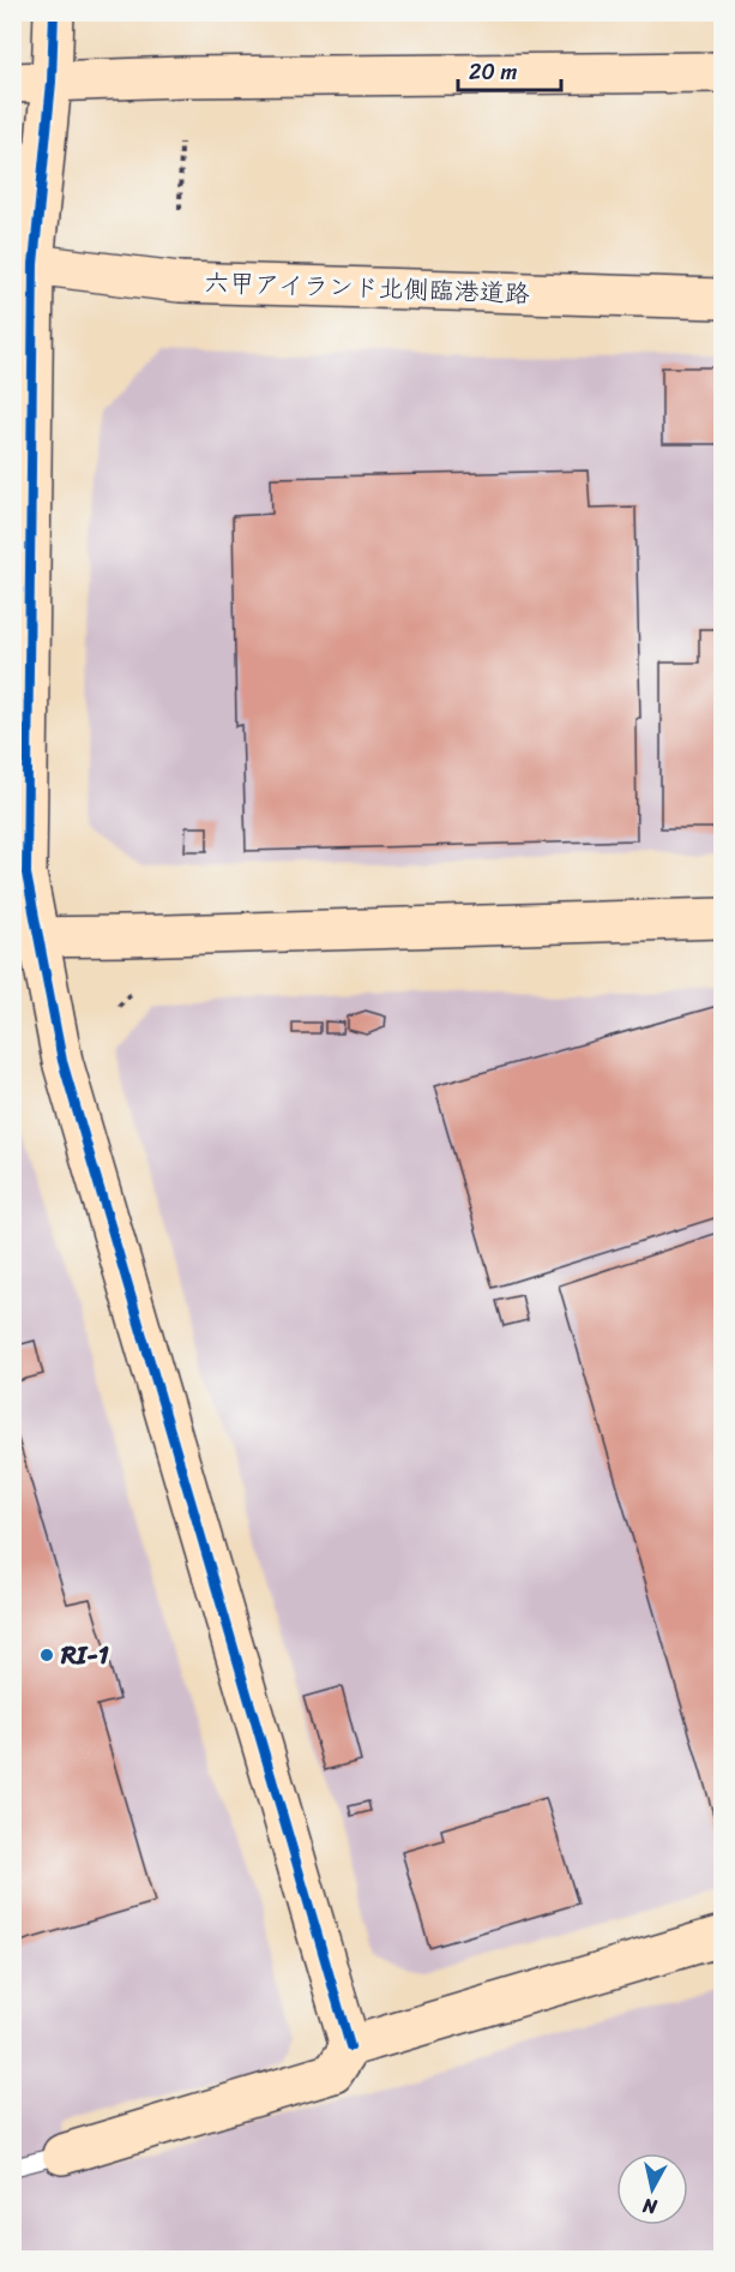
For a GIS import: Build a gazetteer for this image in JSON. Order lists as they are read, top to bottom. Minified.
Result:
{"streets":{"street":["六甲アイランド北側臨港道路"]},"places":["RI-1"],"scale_bar":"20 m","north":"bottom"}
